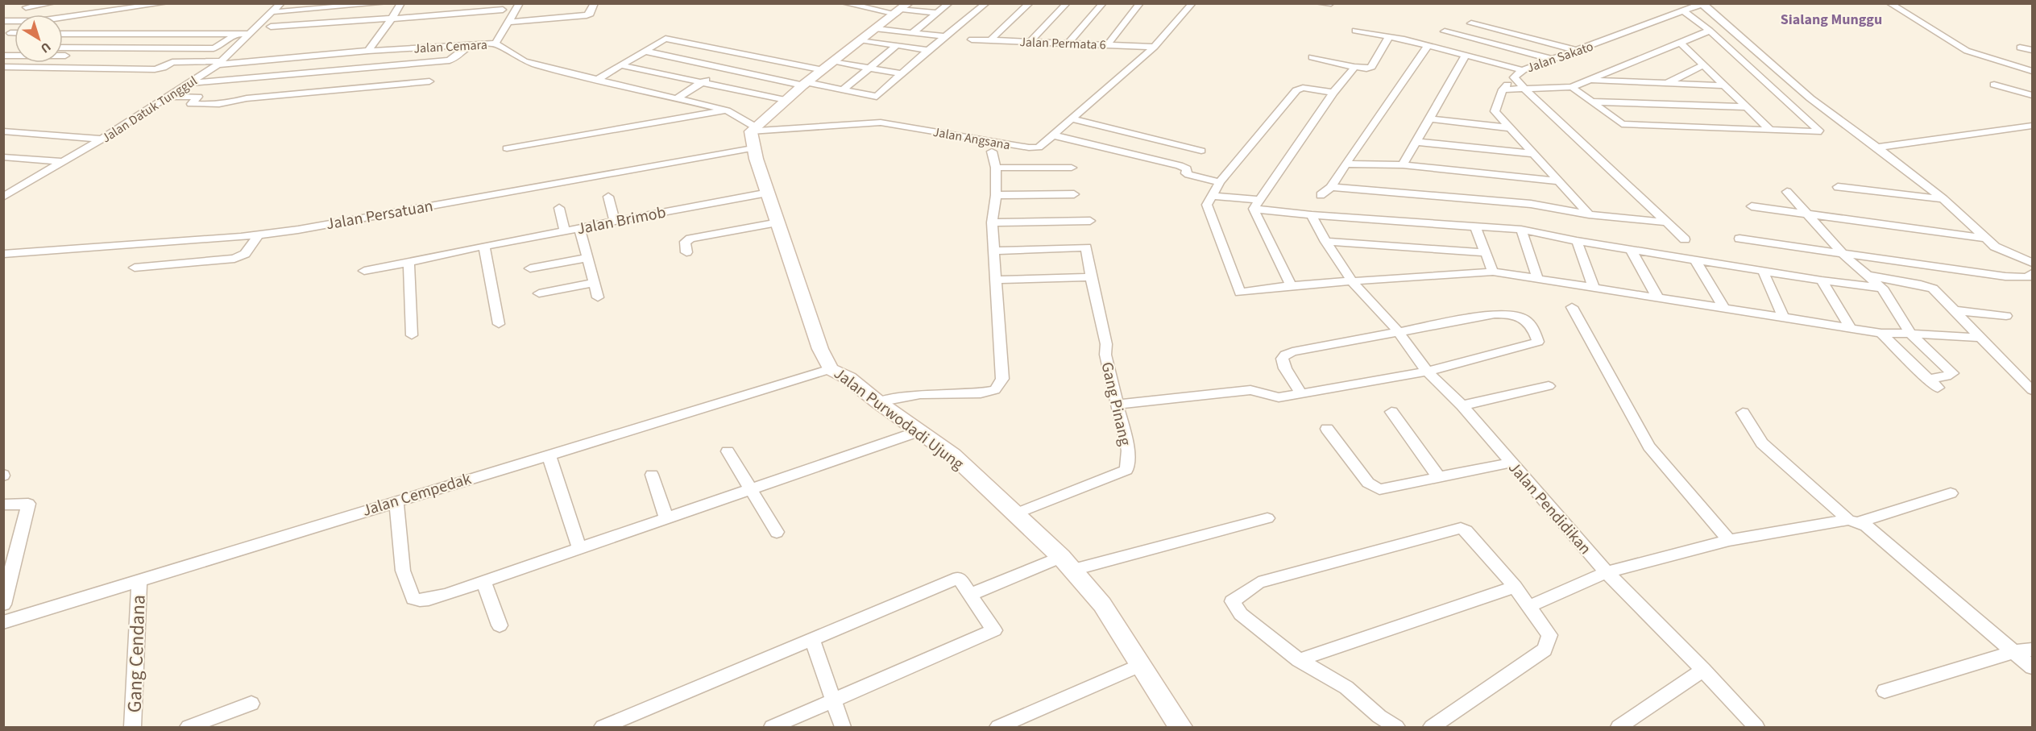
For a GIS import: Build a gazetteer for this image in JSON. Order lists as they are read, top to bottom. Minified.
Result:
{"streets":{"street":["Jalan Permata 6","Jalan Cemara","Jalan Sakato","Jalan Datuk Tunggul","Jalan Angsana","Jalan Persatuan","Jalan Brimob","Gang Pinang","Jalan Purwodadi Ujung","Jalan Cempedak","Jalan Pendidikan","Gang Cendana"]},"crossings":[["Jalan Permata 6","Jalan Angsana"],["Jalan Cemara","Jalan Datuk Tunggul"],["Jalan Cemara","Jalan Angsana"],["Jalan Cemara","Jalan Persatuan"],["Jalan Cemara","Jalan Purwodadi Ujung"],["Jalan Angsana","Jalan Persatuan"],["Jalan Angsana","Jalan Purwodadi Ujung"],["Jalan Persatuan","Jalan Purwodadi Ujung"],["Jalan Brimob","Jalan Purwodadi Ujung"],["Gang Pinang","Jalan Purwodadi Ujung"],["Jalan Purwodadi Ujung","Jalan Cempedak"],["Jalan Cempedak","Gang Cendana"]],"districts":["Sialang Munggu"],"north":"bottom right"}
